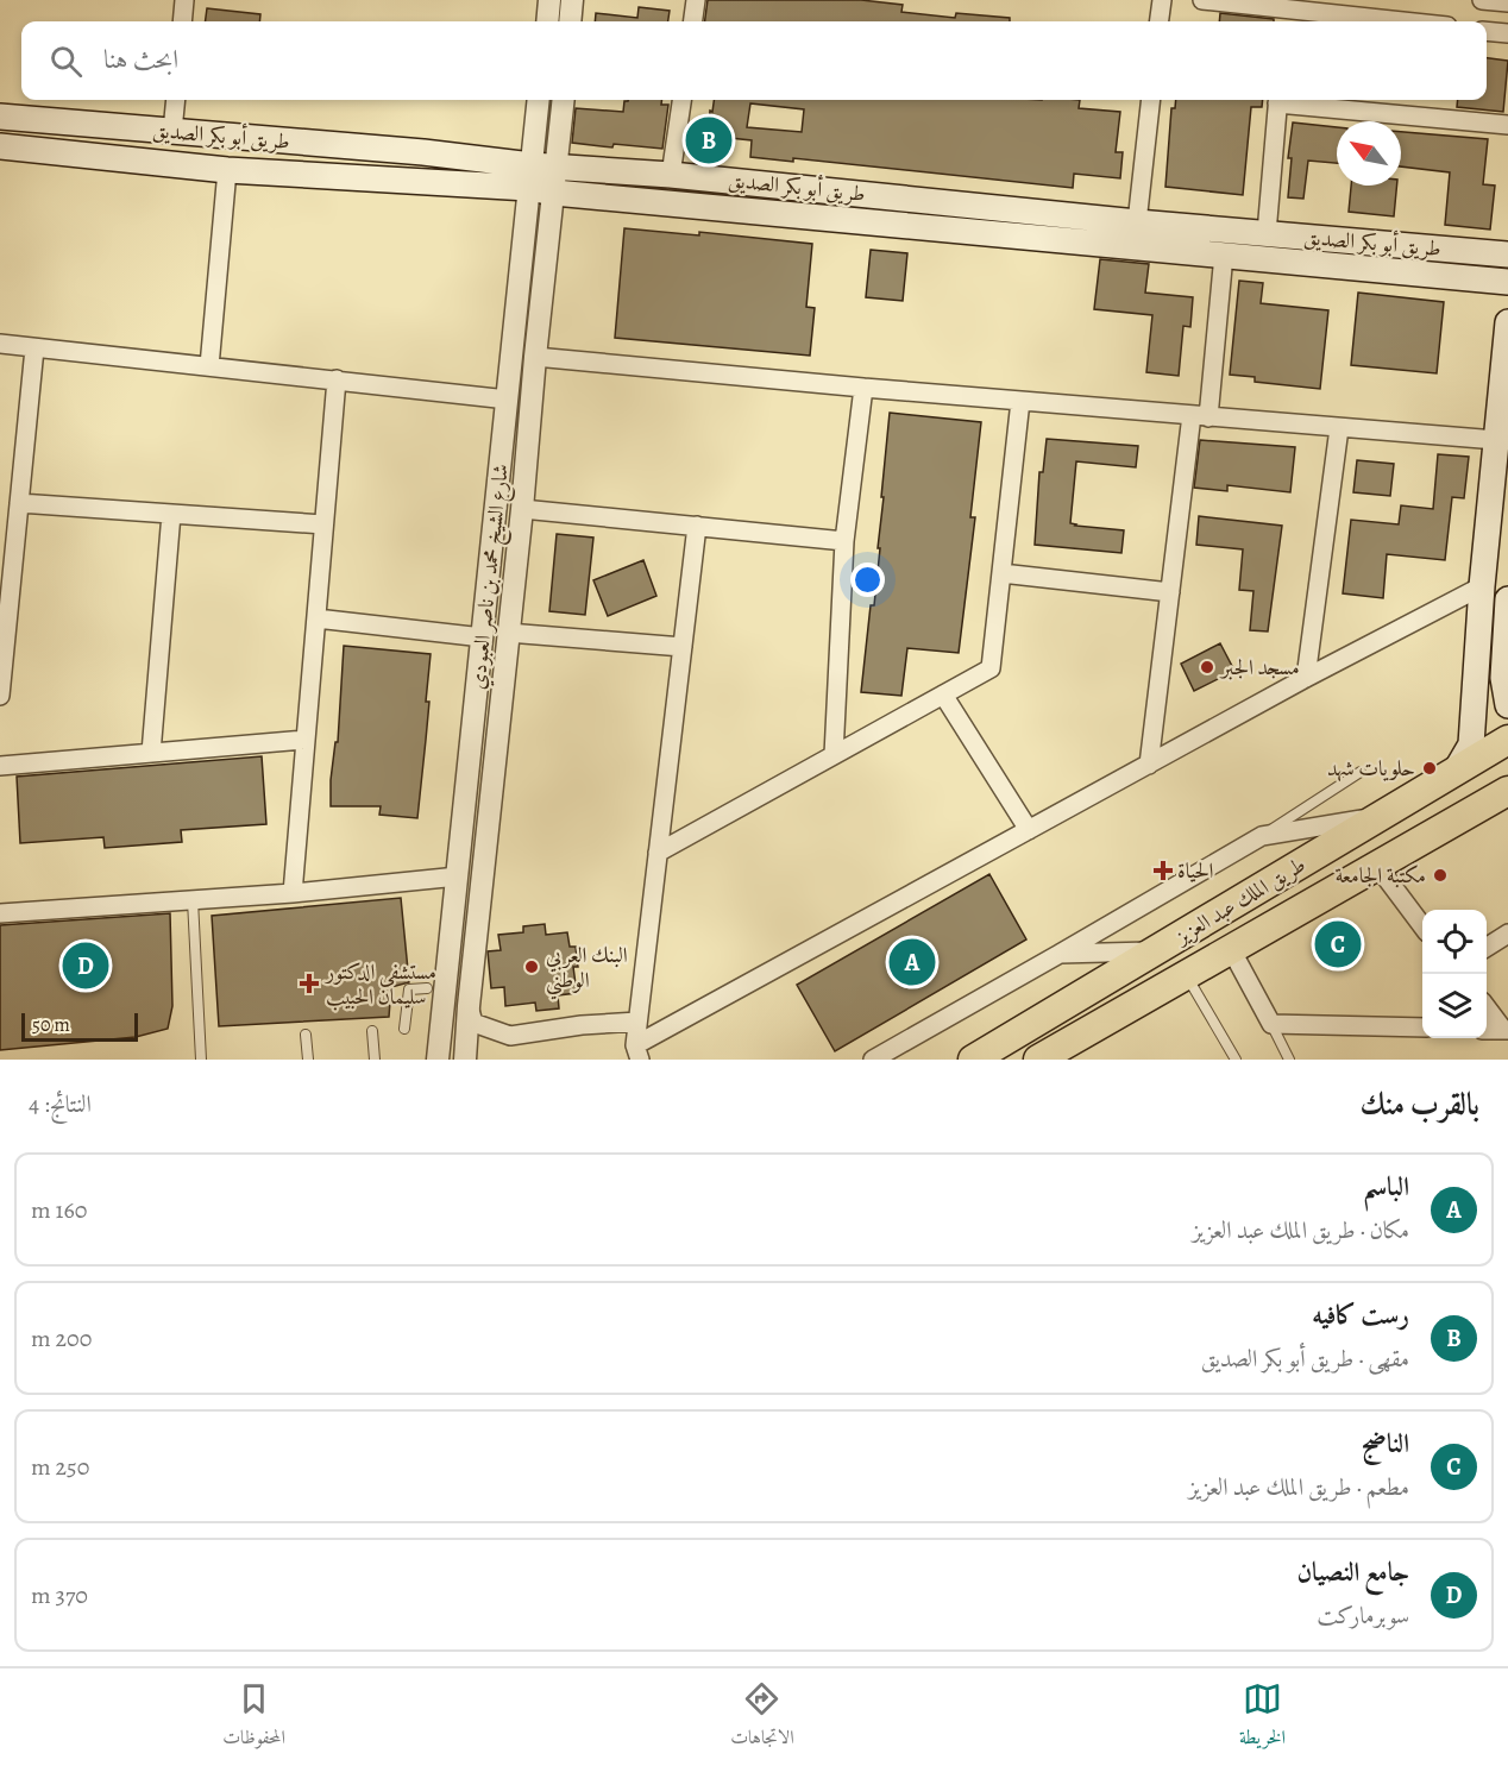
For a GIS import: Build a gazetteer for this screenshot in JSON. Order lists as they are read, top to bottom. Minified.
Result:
{"streets":{"highway":["طريق الملك عبد العزيز"],"main road":["طريق أبو بكر الصديق"],"street":["شارع الشيخ محمد بن ناصر العبودي"]},"crossings":[["طريق أبو بكر الصديق","شارع الشيخ محمد بن ناصر العبودي"]],"places":{"other":["مسجد الجبر","حلويات شهد","مكتبة الجامعة","البنك العربي الوطني"],"health":["الحياة","مستشفى الدكتور سليمان الحبيب"]},"scale_bar":"50 m","north":"top left","page":{"search":"ابحث هنا","pins":["B","C","A","D"],"scale":"50 m","heading":["بالقرب منك","النتائج: 4"],"list":[{"mark":"A","name":"الباسم","note":"مكان · طريق الملك عبد العزيز","value":"160 m"},{"mark":"B","name":"رست كافيه","note":"مقهى · طريق أبو بكر الصديق","value":"200 m"},{"mark":"C","name":"الناضج","note":"مطعم · طريق الملك عبد العزيز","value":"250 m"},{"mark":"D","name":"جامع النصيان","note":"سوبرماركت","value":"370 m"}],"nav":["الخريطة","الاتجاهات","المحفوظات"]}}
